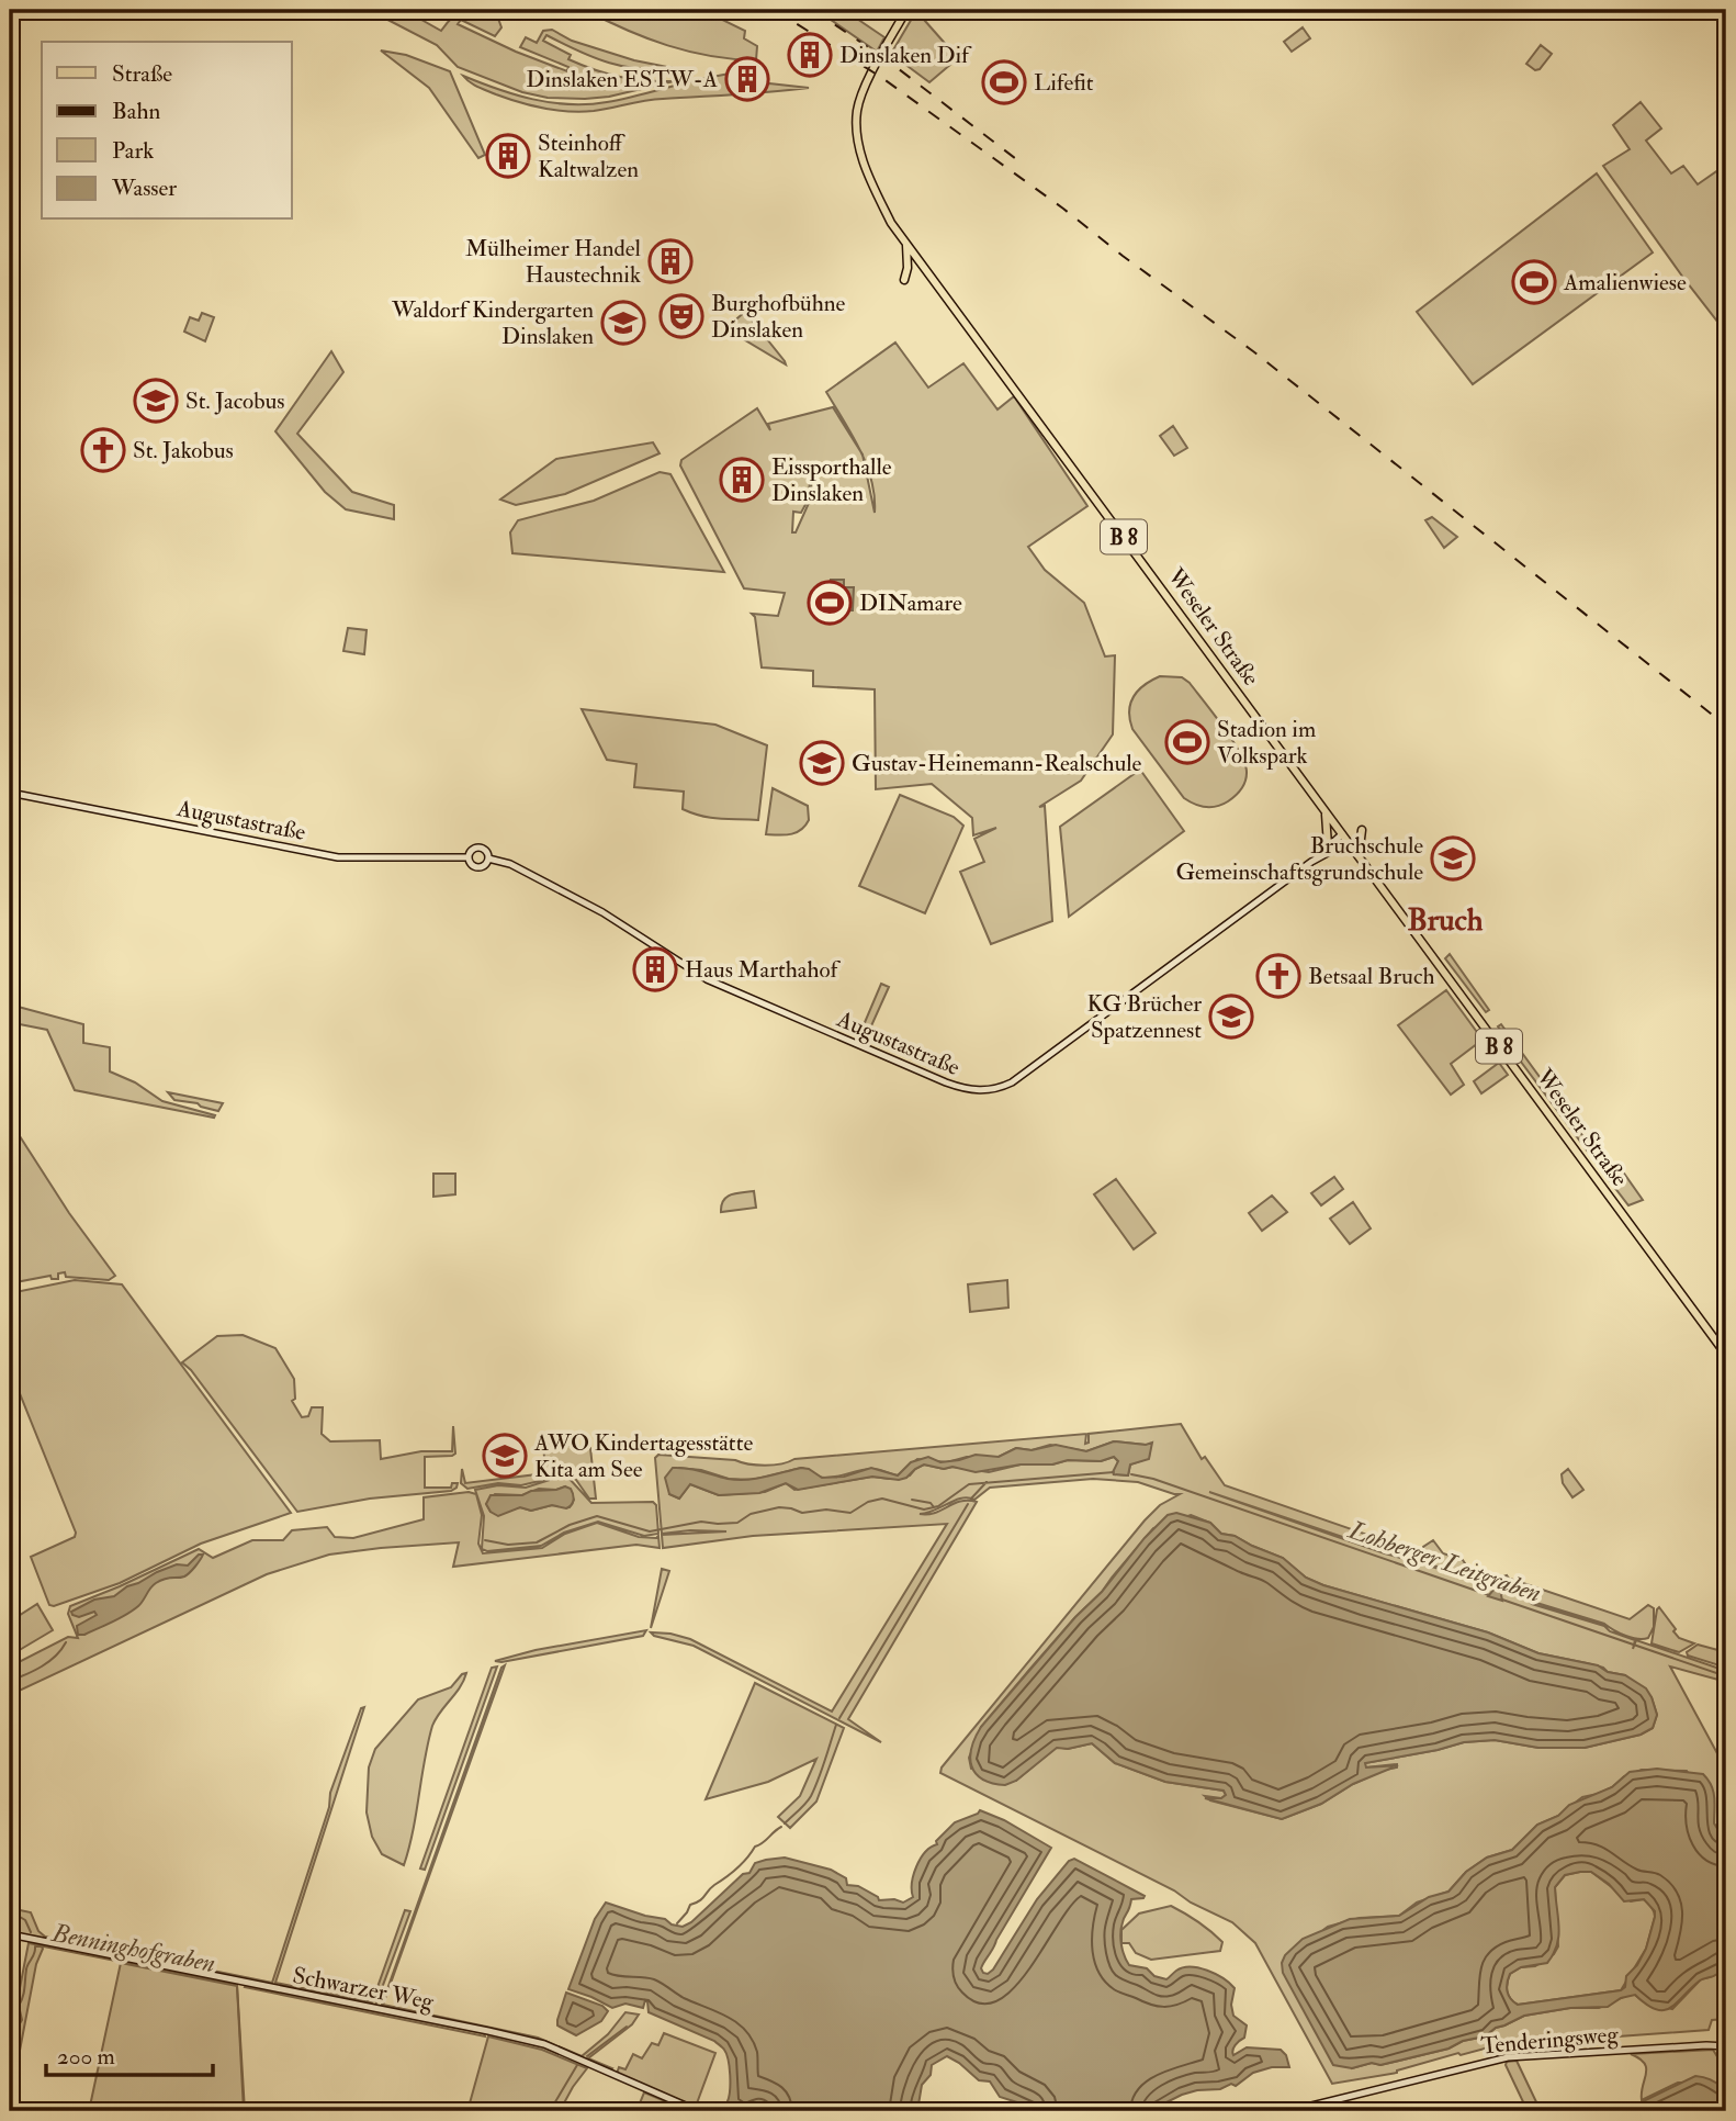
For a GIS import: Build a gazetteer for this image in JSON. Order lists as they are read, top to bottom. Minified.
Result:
{"streets":{"main road":["B 8","Weseler Straße","Augustastraße","Schwarzer Weg","Tenderingsweg"]},"crossings":[["Weseler Straße","Augustastraße"]],"districts":["Bruch"],"water":["Lohberger Leitgraben","Benninghofgraben"],"places":{"building":["Dinslaken Dif","Dinslaken ESTW-A","Steinhoff Kaltwalzen","Mülheimer Handel Haustechnik","Eissporthalle Dinslaken","Haus Marthahof"],"sports":["Lifefit","Amalienwiese","DINamare","Stadion im Volkspark"],"theatre":["Burghofbühne Dinslaken"],"school or university":["Waldorf Kindergarten Dinslaken","St. Jacobus","Gustav-Heinemann-Realschule","Bruchschule Gemeinschaftsgrundschule","KG Brücher Spatzennest","AWO Kindertagesstätte Kita am See"],"church":["St. Jakobus","Betsaal Bruch"]},"legend":["Straße","Bahn","Park","Wasser"],"scale_bar":"200 m"}
